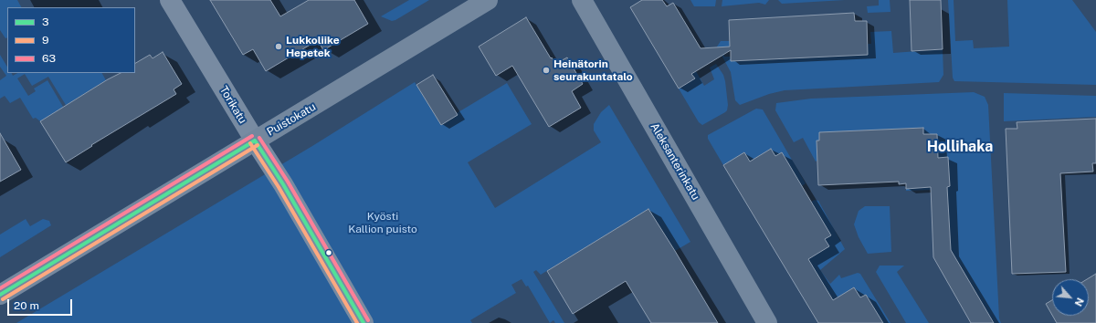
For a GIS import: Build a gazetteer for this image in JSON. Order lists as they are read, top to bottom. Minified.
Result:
{"streets":{"main road":["Puistokatu","Aleksanterinkatu"],"street":["Torikatu"]},"crossings":[["Torikatu","Puistokatu"]],"districts":["Hollihaka"],"parks":["Kyösti Kallion puisto"],"places":["Lukkoliike Hepetek","Heinätorin seurakuntatalo"],"lines":["transit line 63","transit line 3","transit line 9"],"legend":["3","9","63"],"scale_bar":"20 m","north":"bottom right"}
